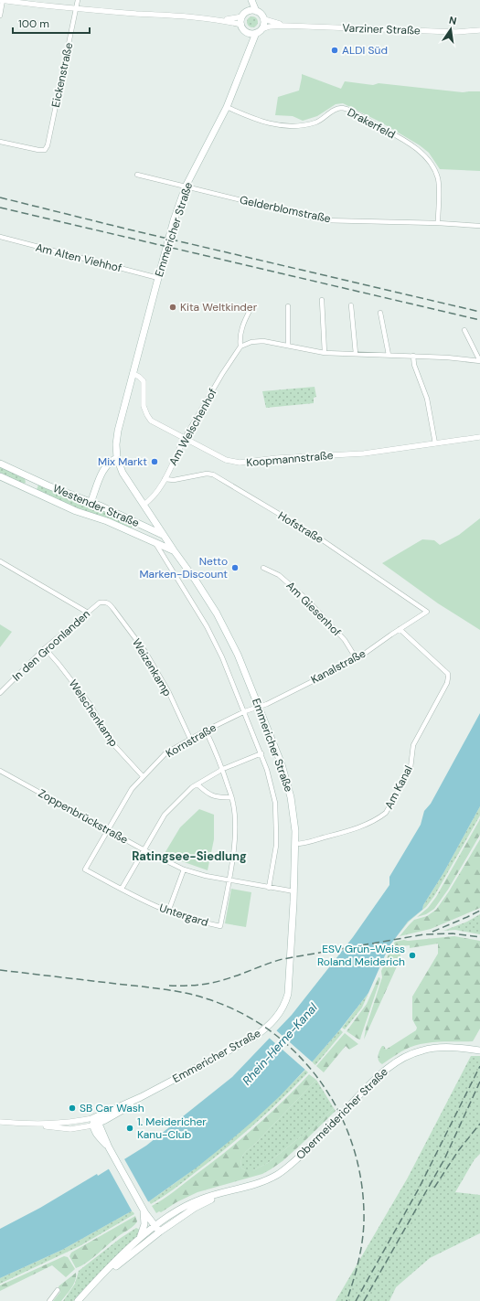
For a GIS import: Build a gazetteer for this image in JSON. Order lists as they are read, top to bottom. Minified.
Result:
{"streets":{"main road":["Emmericher Straße","Westender Straße","Obermeidericher Straße"],"street":["Varziner Straße","Eickenstraße","Drakerfeld","Gelderblomstraße","Am Alten Viehhof","Am Welschenhof","Koopmannstraße","Hofstraße","Am Giesenhof","In den Groonlanden","Kanalstraße","Weizenkamp","Welschenkamp","Kornstraße","Am Kanal","Zoppenbrückstraße","Untergard"]},"crossings":[["Varziner Straße","Emmericher Straße"],["Drakerfeld","Gelderblomstraße"],["Drakerfeld","Emmericher Straße"],["Gelderblomstraße","Emmericher Straße"],["Emmericher Straße","Am Alten Viehhof"],["Emmericher Straße","Am Welschenhof"],["Emmericher Straße","Koopmannstraße"],["Emmericher Straße","Westender Straße"],["Emmericher Straße","Kanalstraße"],["Emmericher Straße","Kornstraße"],["Emmericher Straße","Am Kanal"],["Emmericher Straße","Zoppenbrückstraße"],["Am Welschenhof","Koopmannstraße"],["Am Welschenhof","Hofstraße"],["Hofstraße","Kanalstraße"],["Am Giesenhof","Kanalstraße"],["In den Groonlanden","Weizenkamp"],["In den Groonlanden","Welschenkamp"],["Kanalstraße","Kornstraße"],["Kanalstraße","Am Kanal"],["Weizenkamp","Kornstraße"],["Welschenkamp","Kornstraße"],["Kornstraße","Zoppenbrückstraße"],["Kornstraße","Untergard"],["Zoppenbrückstraße","Untergard"]],"districts":["Ratingsee-Siedlung"],"water":["Rhein-Herne-Kanal"],"places":["ALDI Süd","Kita Weltkinder","Mix Markt","Netto Marken-Discount","ESV Grün-Weiss Roland Meiderich","SB Car Wash","1. Meidericher Kanu-Club"],"scale_bar":"100 m","north":"top"}
